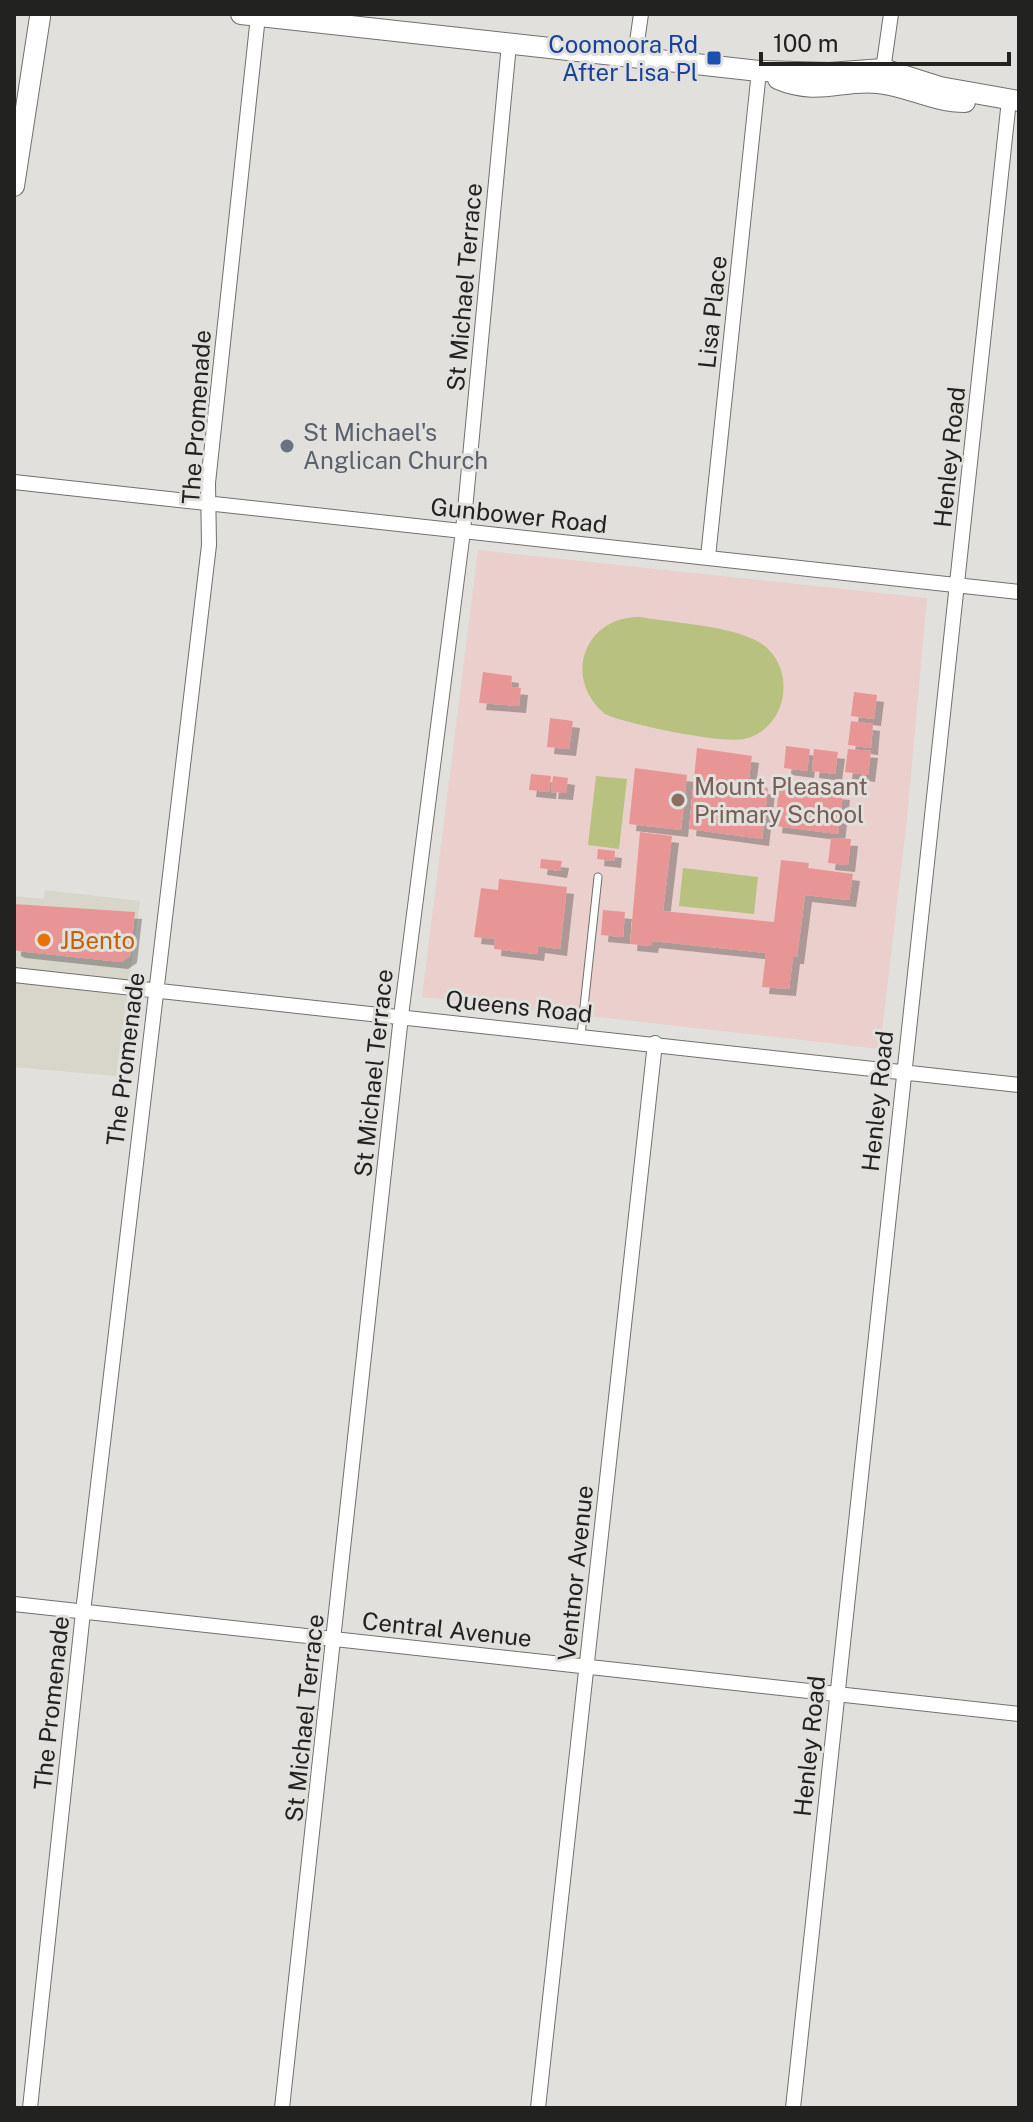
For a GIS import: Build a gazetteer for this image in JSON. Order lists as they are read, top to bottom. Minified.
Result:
{"streets":{"street":["St Michael Terrace","Lisa Place","The Promenade","Henley Road","Gunbower Road","Queens Road","Ventnor Avenue","Central Avenue"]},"crossings":[["St Michael Terrace","Gunbower Road"],["St Michael Terrace","Queens Road"],["St Michael Terrace","Central Avenue"],["Lisa Place","Gunbower Road"],["The Promenade","Gunbower Road"],["The Promenade","Queens Road"],["The Promenade","Central Avenue"],["Henley Road","Gunbower Road"],["Henley Road","Queens Road"],["Henley Road","Central Avenue"],["Queens Road","Ventnor Avenue"],["Ventnor Avenue","Central Avenue"]],"places":{"transit":["Coomoora Rd After Lisa Pl"],"other":["St Michael's Anglican Church","Mount Pleasant Primary School","JBento"]},"scale_bar":"100 m"}
